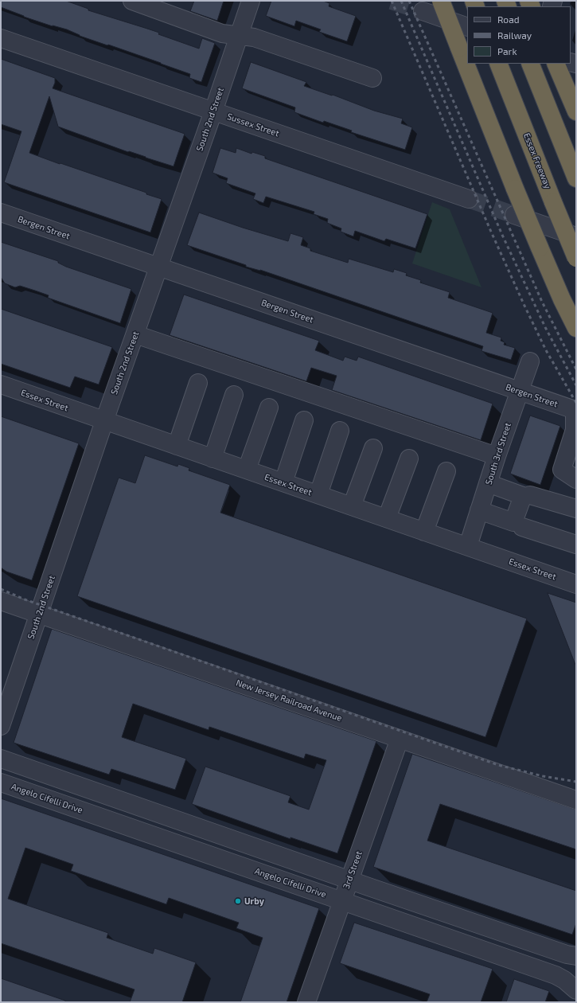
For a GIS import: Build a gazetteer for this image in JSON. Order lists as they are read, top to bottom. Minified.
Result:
{"streets":{"highway":["Essex Freeway"],"street":["South 2nd Street","Sussex Street","Bergen Street","Essex Street","South 3rd Street","New Jersey Railroad Avenue","Angelo Cifelli Drive","3rd Street"]},"crossings":[["South 2nd Street","Sussex Street"],["South 2nd Street","Bergen Street"],["South 2nd Street","Essex Street"],["South 2nd Street","New Jersey Railroad Avenue"],["Bergen Street","South 3rd Street"],["Essex Street","South 3rd Street"],["New Jersey Railroad Avenue","3rd Street"],["Angelo Cifelli Drive","3rd Street"]],"places":["Urby"],"legend":["Road","Railway","Park"]}
